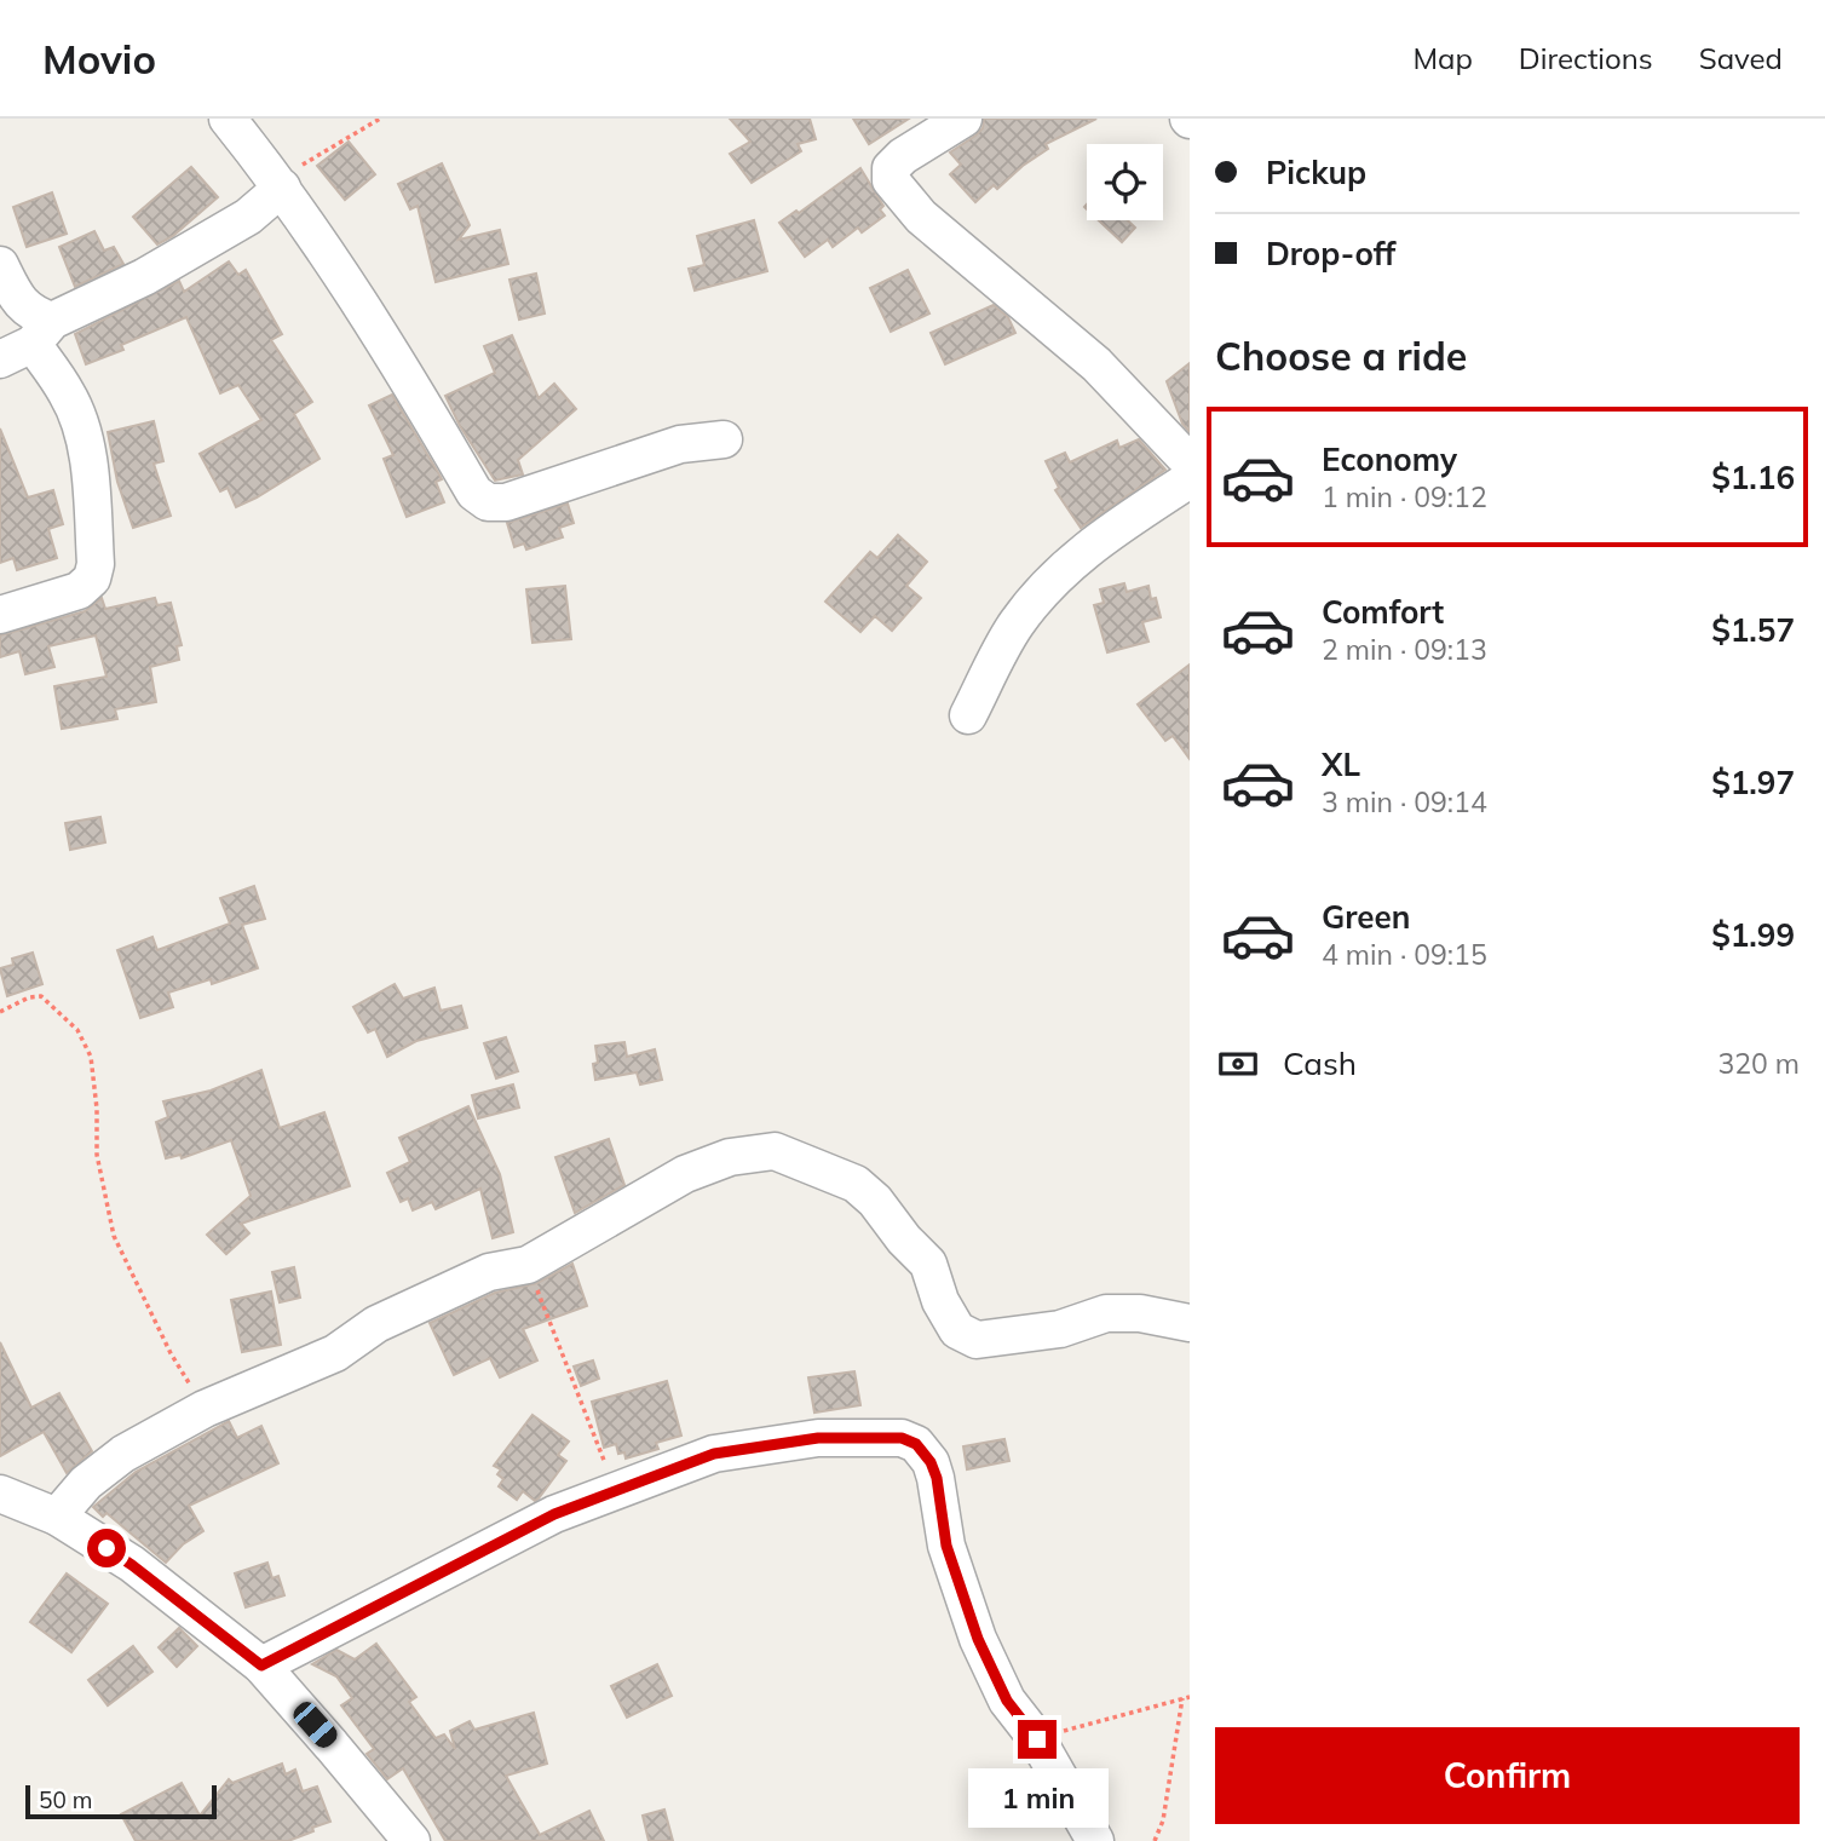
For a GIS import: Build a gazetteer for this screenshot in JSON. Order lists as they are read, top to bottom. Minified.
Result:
{"scale_bar":"50 m","page":{"header":"Movio","nav":["Map","Directions","Saved"],"banner":["Pickup","Drop-off"],"heading":"Choose a ride","list":[{"name":"Economy","note":"1 min · 09:12","value":"$1.16"},{"name":"Comfort","note":"2 min · 09:13","value":"$1.57"},{"name":"XL","note":"3 min · 09:14","value":"$1.97"},{"name":"Green","note":"4 min · 09:15","value":"$1.99"}],"pay":["Cash","320 m"],"buttons":"Confirm","bubble":"1 min","scale":"50 m"}}
